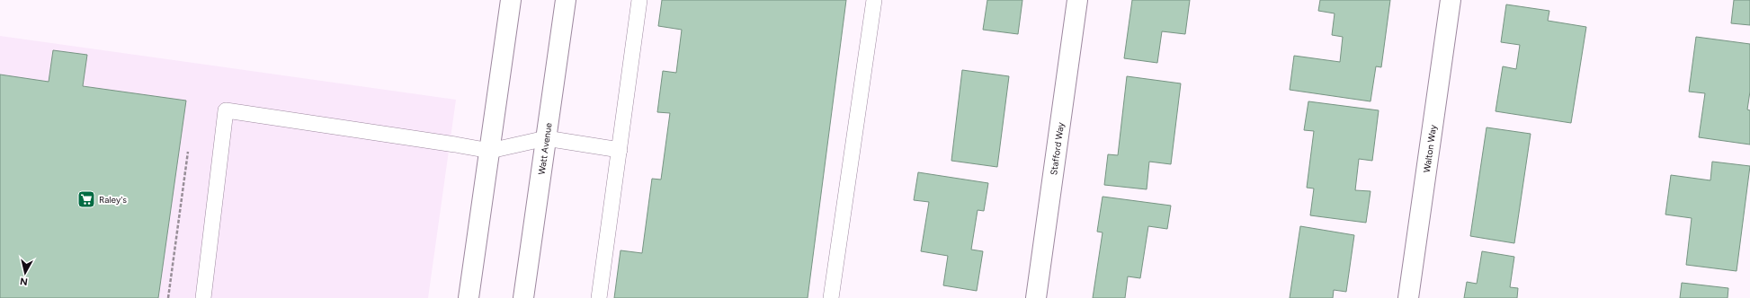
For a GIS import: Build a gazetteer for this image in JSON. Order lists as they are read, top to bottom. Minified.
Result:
{"streets":{"main road":["Watt Avenue","Stafford Way","Walton Way"]},"places":{"supermarket":["Raley's"]},"north":"bottom"}
